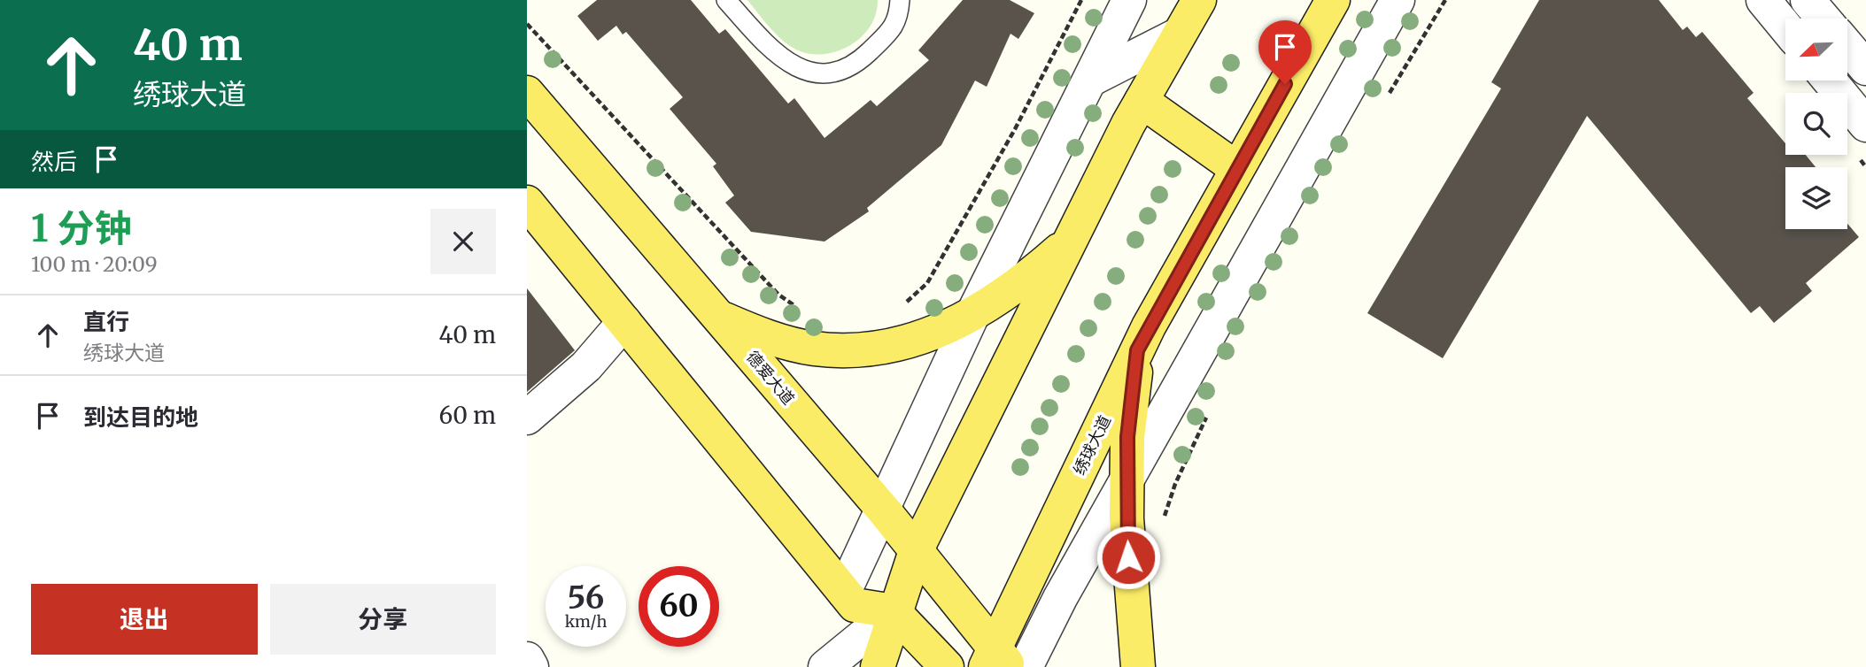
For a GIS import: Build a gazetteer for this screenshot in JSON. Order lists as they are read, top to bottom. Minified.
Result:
{"streets":{"main road":["德爱大道","绣球大道"]},"crossings":[["德爱大道","绣球大道"]],"north":"bottom left","page":{"turn":["40 m","绣球大道"],"then":"然后","heading":["1 分钟","100 m · 20:09"],"list":[{"name":"直行","note":"绣球大道","value":"40 m"},{"name":"到达目的地","value":"60 m"}],"speed":"56 km/h","limit":"60","buttons":["退出","分享"]}}
